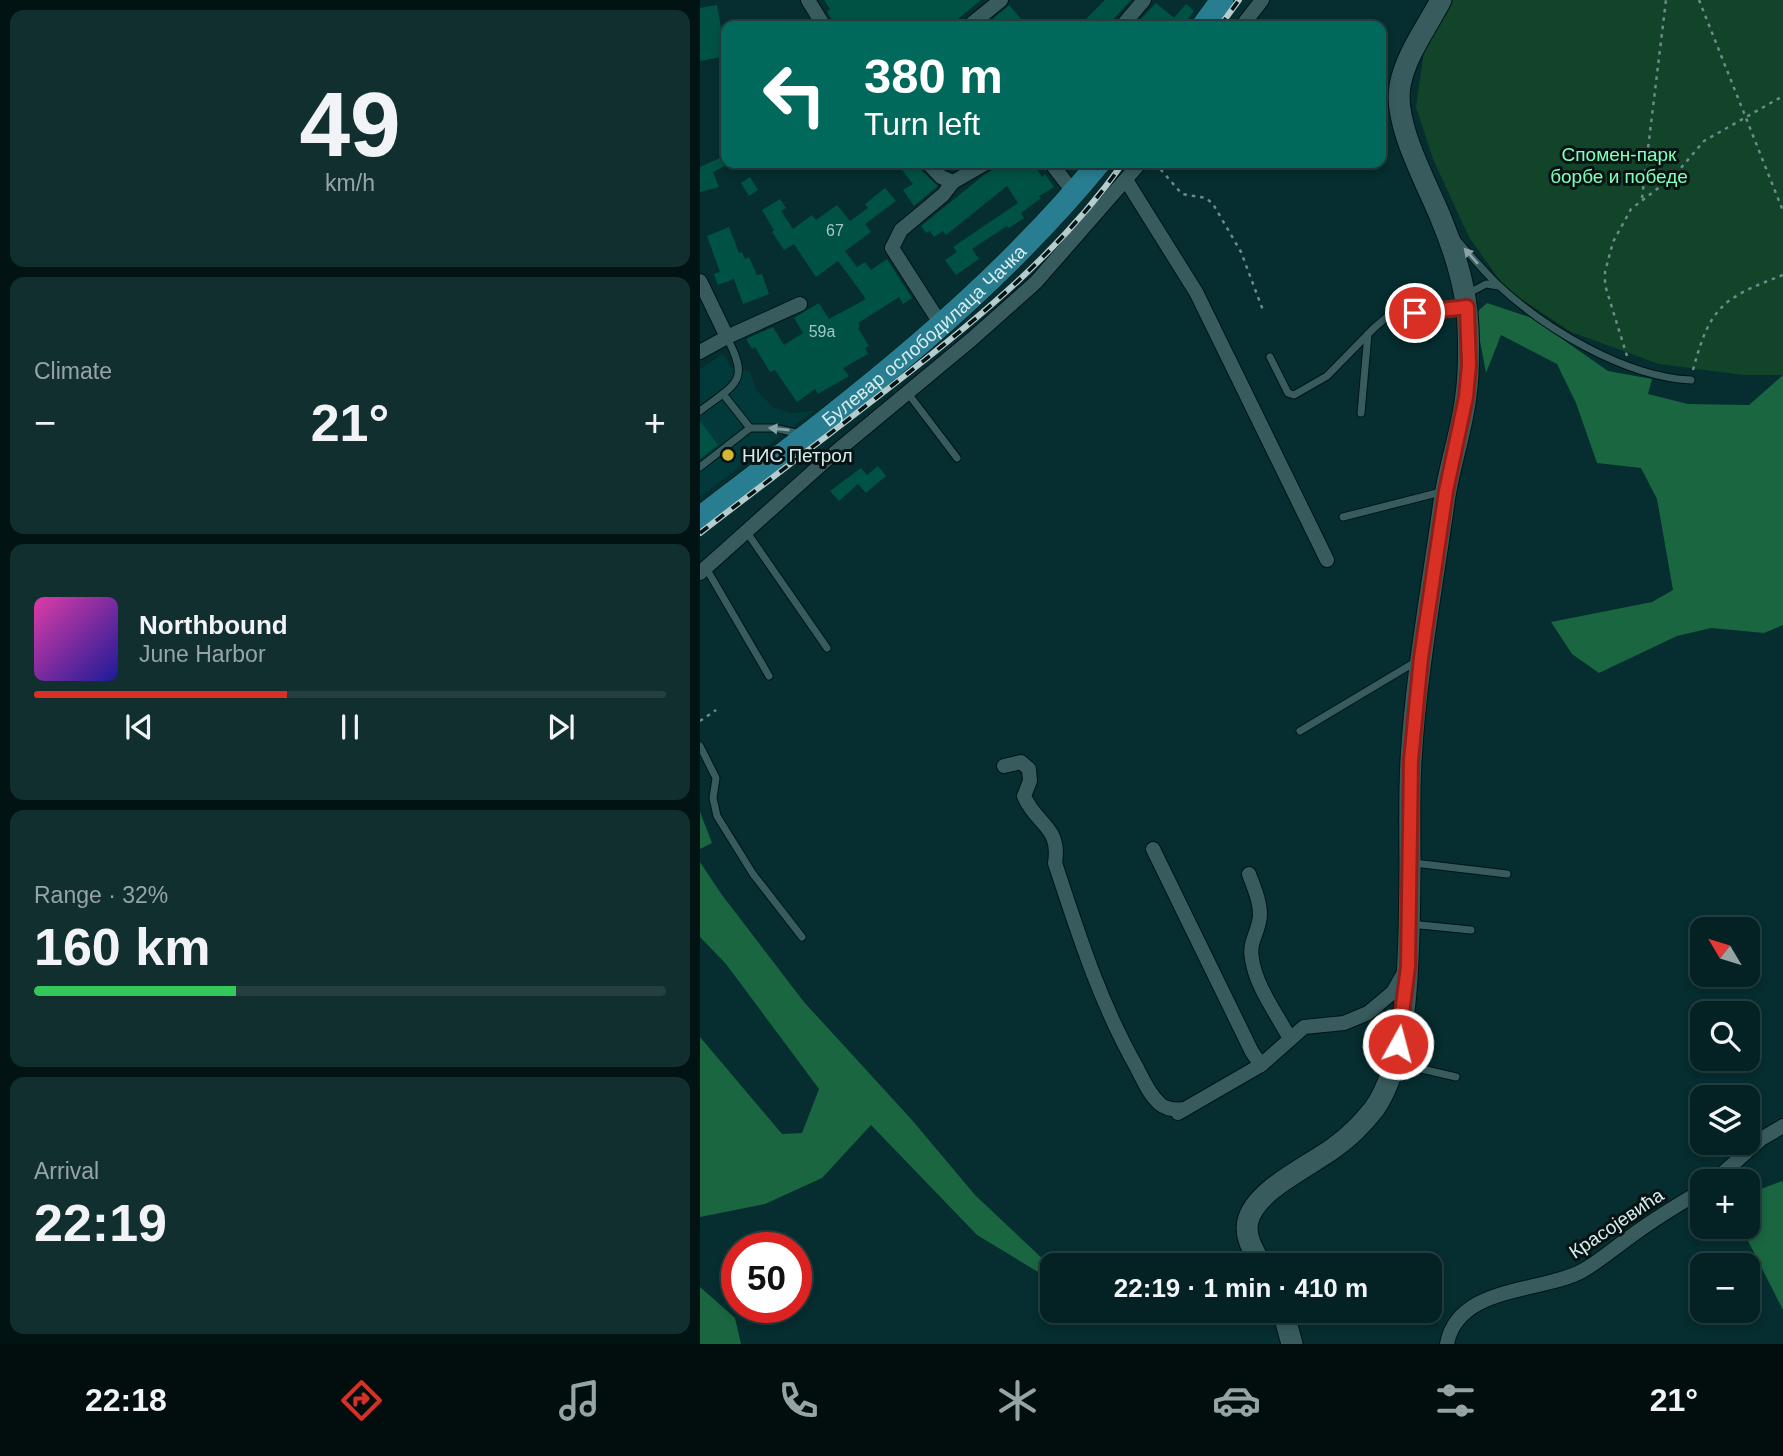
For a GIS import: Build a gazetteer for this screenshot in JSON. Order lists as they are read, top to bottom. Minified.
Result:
{"streets":{"main road":["Булевар ослободилаца Чачка"],"street":["Красојевића"]},"parks":["Спомен-парк борбе и победе"],"places":["НИС Петрол"],"house_numbers":["67","59a"],"north":"top left","page":{"tile":[["49","km/h"],"Climate",["Range · 32%","160 km"],["Arrival","22:19"]],"turn":["380 m","Turn left"],"heat":["−","21°","+"],"song":["Northbound","June Harbor"],"map_buttons":["+","−"],"limit":"50","trip":"22:19 · 1 min · 410 m","tabs":["22:18","21°"]}}
